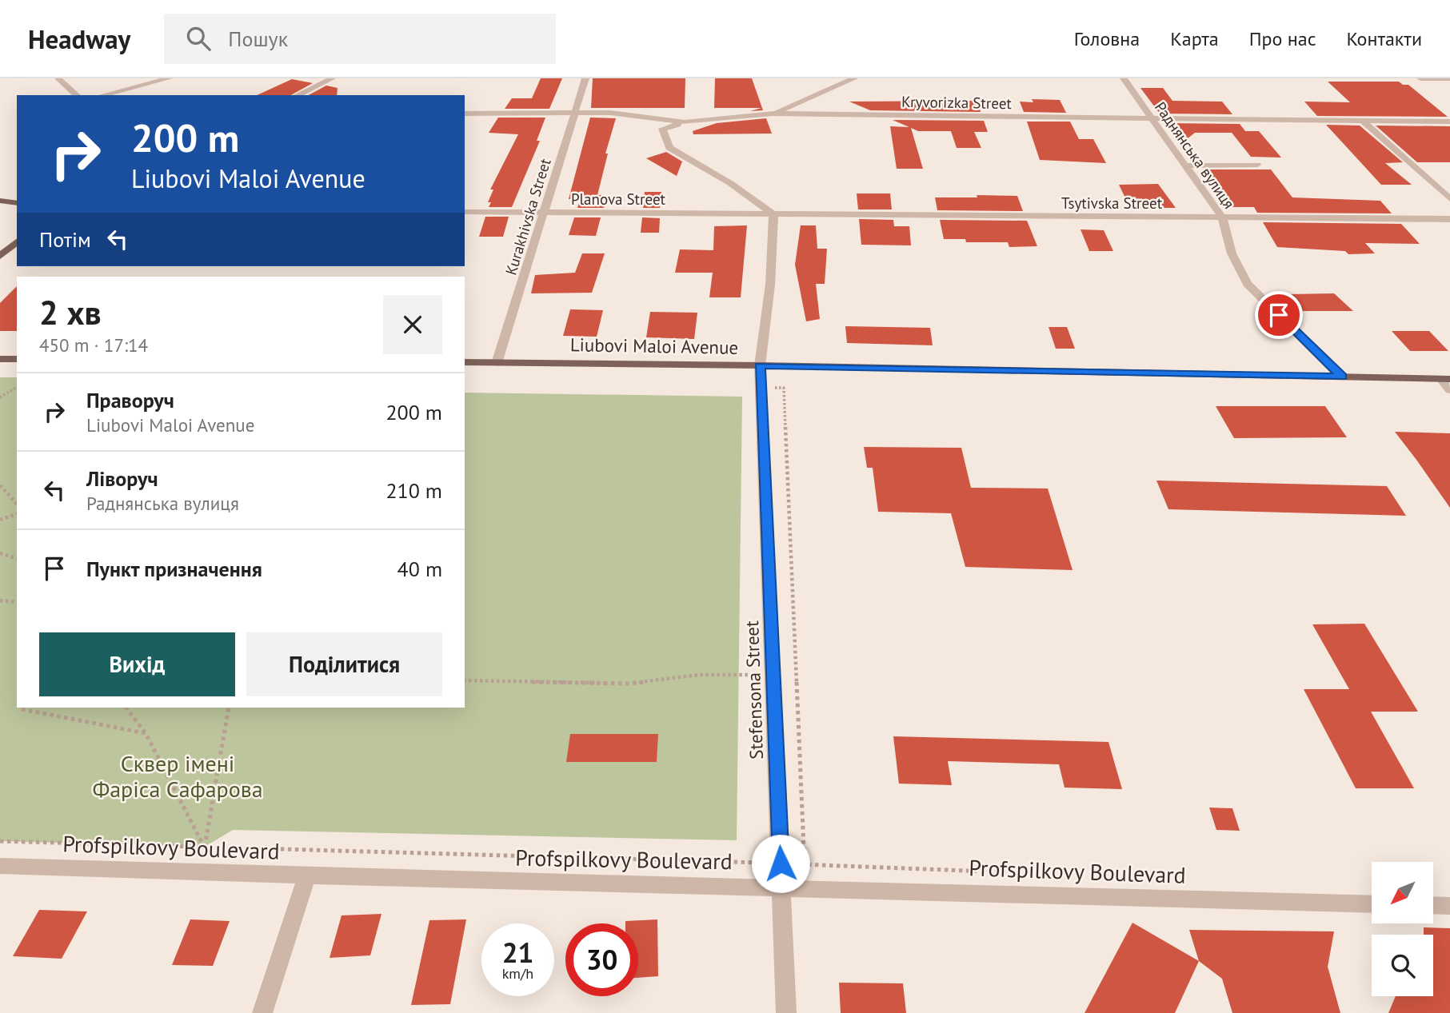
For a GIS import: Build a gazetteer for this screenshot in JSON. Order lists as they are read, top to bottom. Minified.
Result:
{"streets":{"main road":["Liubovi Maloi Avenue"],"street":["Kryvorizka Street","Раднянська вулиця","Planova Street","Tsytivska Street","Kurakhivska Street","Stefensona Street","Profspilkovy Boulevard"]},"crossings":[["Kryvorizka Street","Раднянська вулиця"],["Kryvorizka Street","Kurakhivska Street"],["Раднянська вулиця","Tsytivska Street"],["Раднянська вулиця","Liubovi Maloi Avenue"],["Planova Street","Tsytivska Street"],["Planova Street","Kurakhivska Street"],["Planova Street","Stefensona Street"],["Tsytivska Street","Stefensona Street"],["Kurakhivska Street","Liubovi Maloi Avenue"],["Liubovi Maloi Avenue","Stefensona Street"],["Stefensona Street","Profspilkovy Boulevard"]],"parks":["Сквер імені Фаріса Сафарова"],"north":"bottom left","page":{"header":"Headway","search":"Пошук","nav":["Головна","Карта","Про нас","Контакти"],"turn":["200 m","Liubovi Maloi Avenue"],"then":"Потім","heading":["2 хв","450 m · 17:14"],"list":[{"name":"Праворуч","note":"Liubovi Maloi Avenue","value":"200 m"},{"name":"Ліворуч","note":"Раднянська вулиця","value":"210 m"},{"name":"Пункт призначення","value":"40 m"}],"buttons":["Вихід","Поділитися"],"speed":"21 km/h","limit":"30"}}
